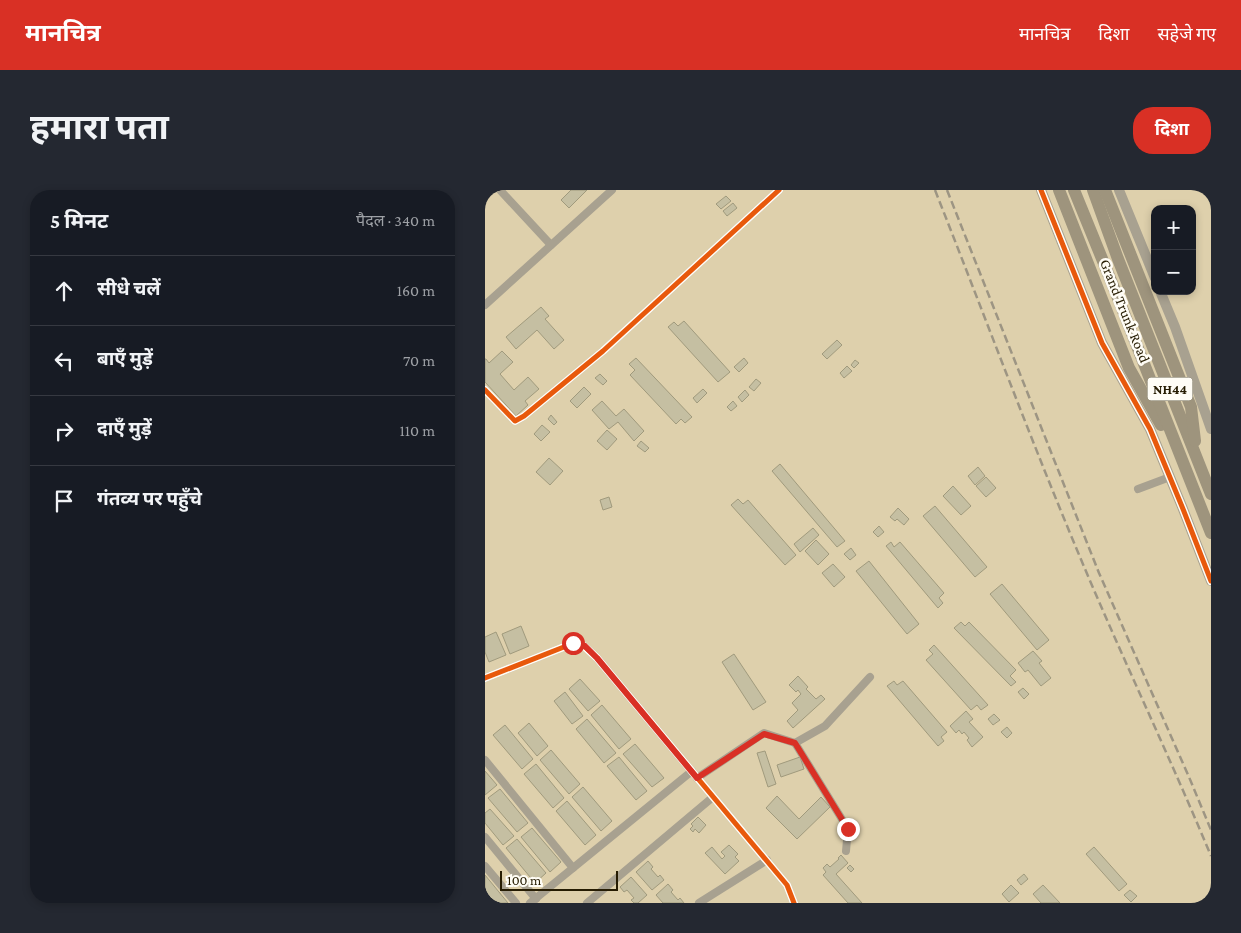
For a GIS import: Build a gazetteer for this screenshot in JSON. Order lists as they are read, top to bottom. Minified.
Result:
{"streets":{"highway":["Grand Trunk Road","NH44"]},"scale_bar":"100 m","page":{"header":"मानचित्र","nav":["मानचित्र","दिशा","सहेजे गए"],"buttons":"दिशा","title":"हमारा पता","heading":["5 मिनट","पैदल · 340 m"],"map_buttons":["+","−"],"list":[["सीधे चलें","160 m"],["बाएँ मुड़ें","70 m"],["दाएँ मुड़ें","110 m"],"गंतव्य पर पहुँचे"],"scale":"100 m"}}
